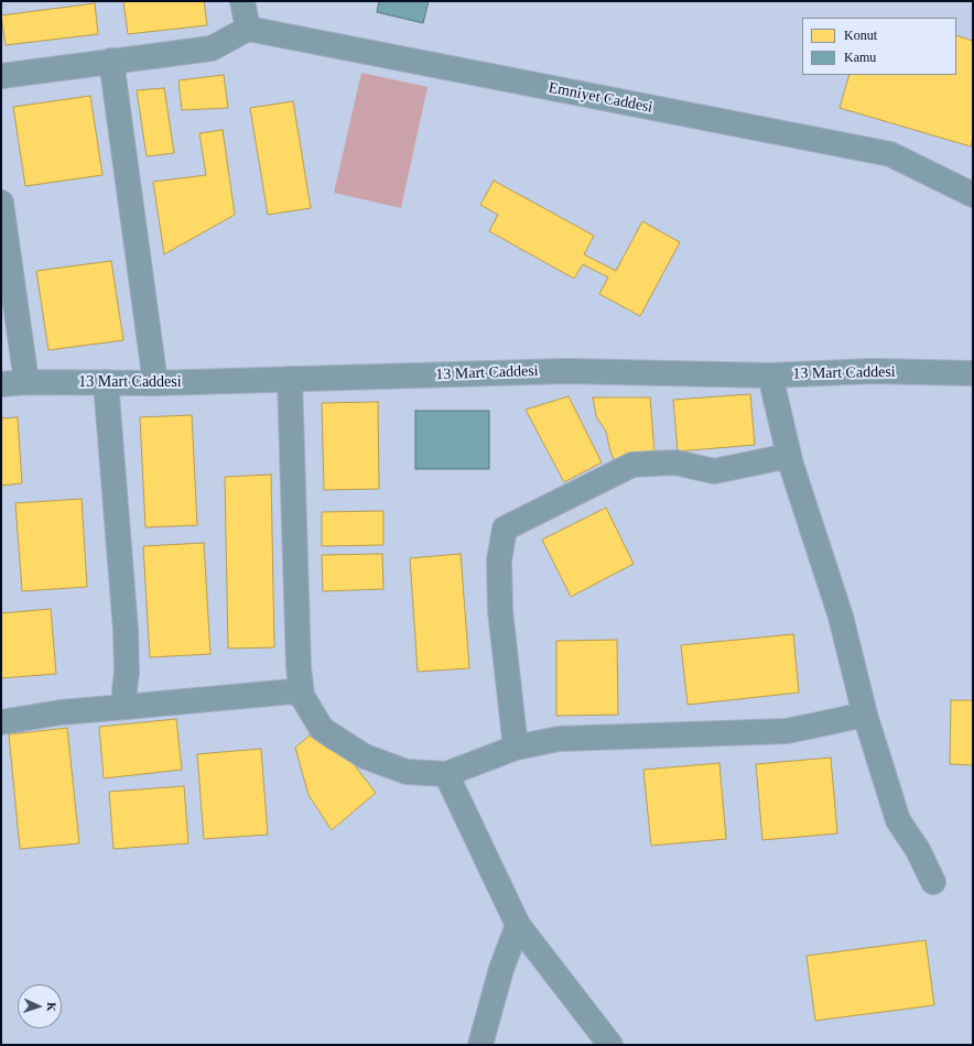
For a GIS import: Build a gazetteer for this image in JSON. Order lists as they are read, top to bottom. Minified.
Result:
{"streets":{"street":["Emniyet Caddesi","13 Mart Caddesi"]},"legend":["Konut","Kamu"],"north":"right"}
